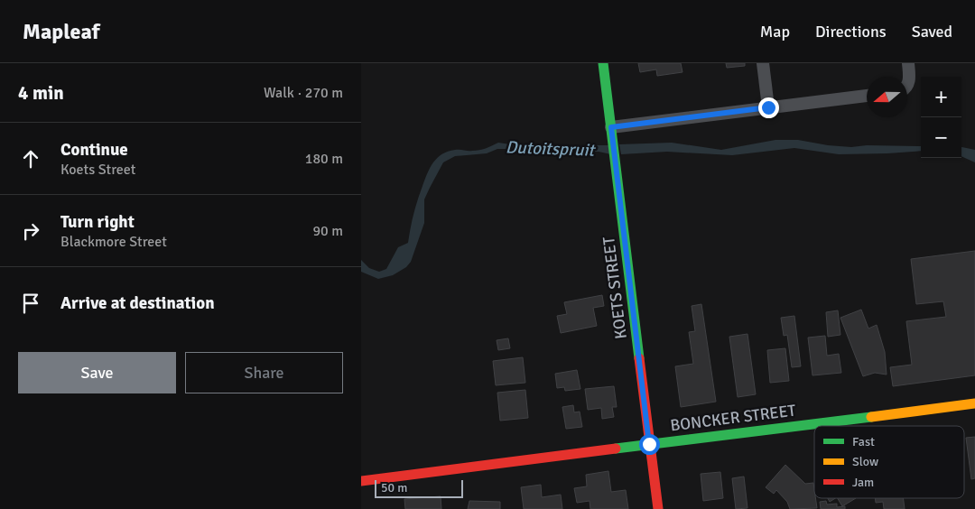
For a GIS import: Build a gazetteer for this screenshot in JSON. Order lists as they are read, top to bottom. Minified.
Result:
{"streets":{"street":["KOETS STREET","BONCKER STREET"]},"crossings":[["KOETS STREET","BONCKER STREET"]],"water":["Dutoitspruit"],"legend":["Fast","Slow","Jam"],"scale_bar":"50 m","north":"left","page":{"header":"Mapleaf","nav":["Map","Directions","Saved"],"heading":["4 min","Walk · 270 m"],"map_buttons":["+","−"],"list":[["Continue","Koets Street","180 m"],["Turn right","Blackmore Street","90 m"],"Arrive at destination"],"buttons":["Save","Share"],"scale":"50 m"}}
